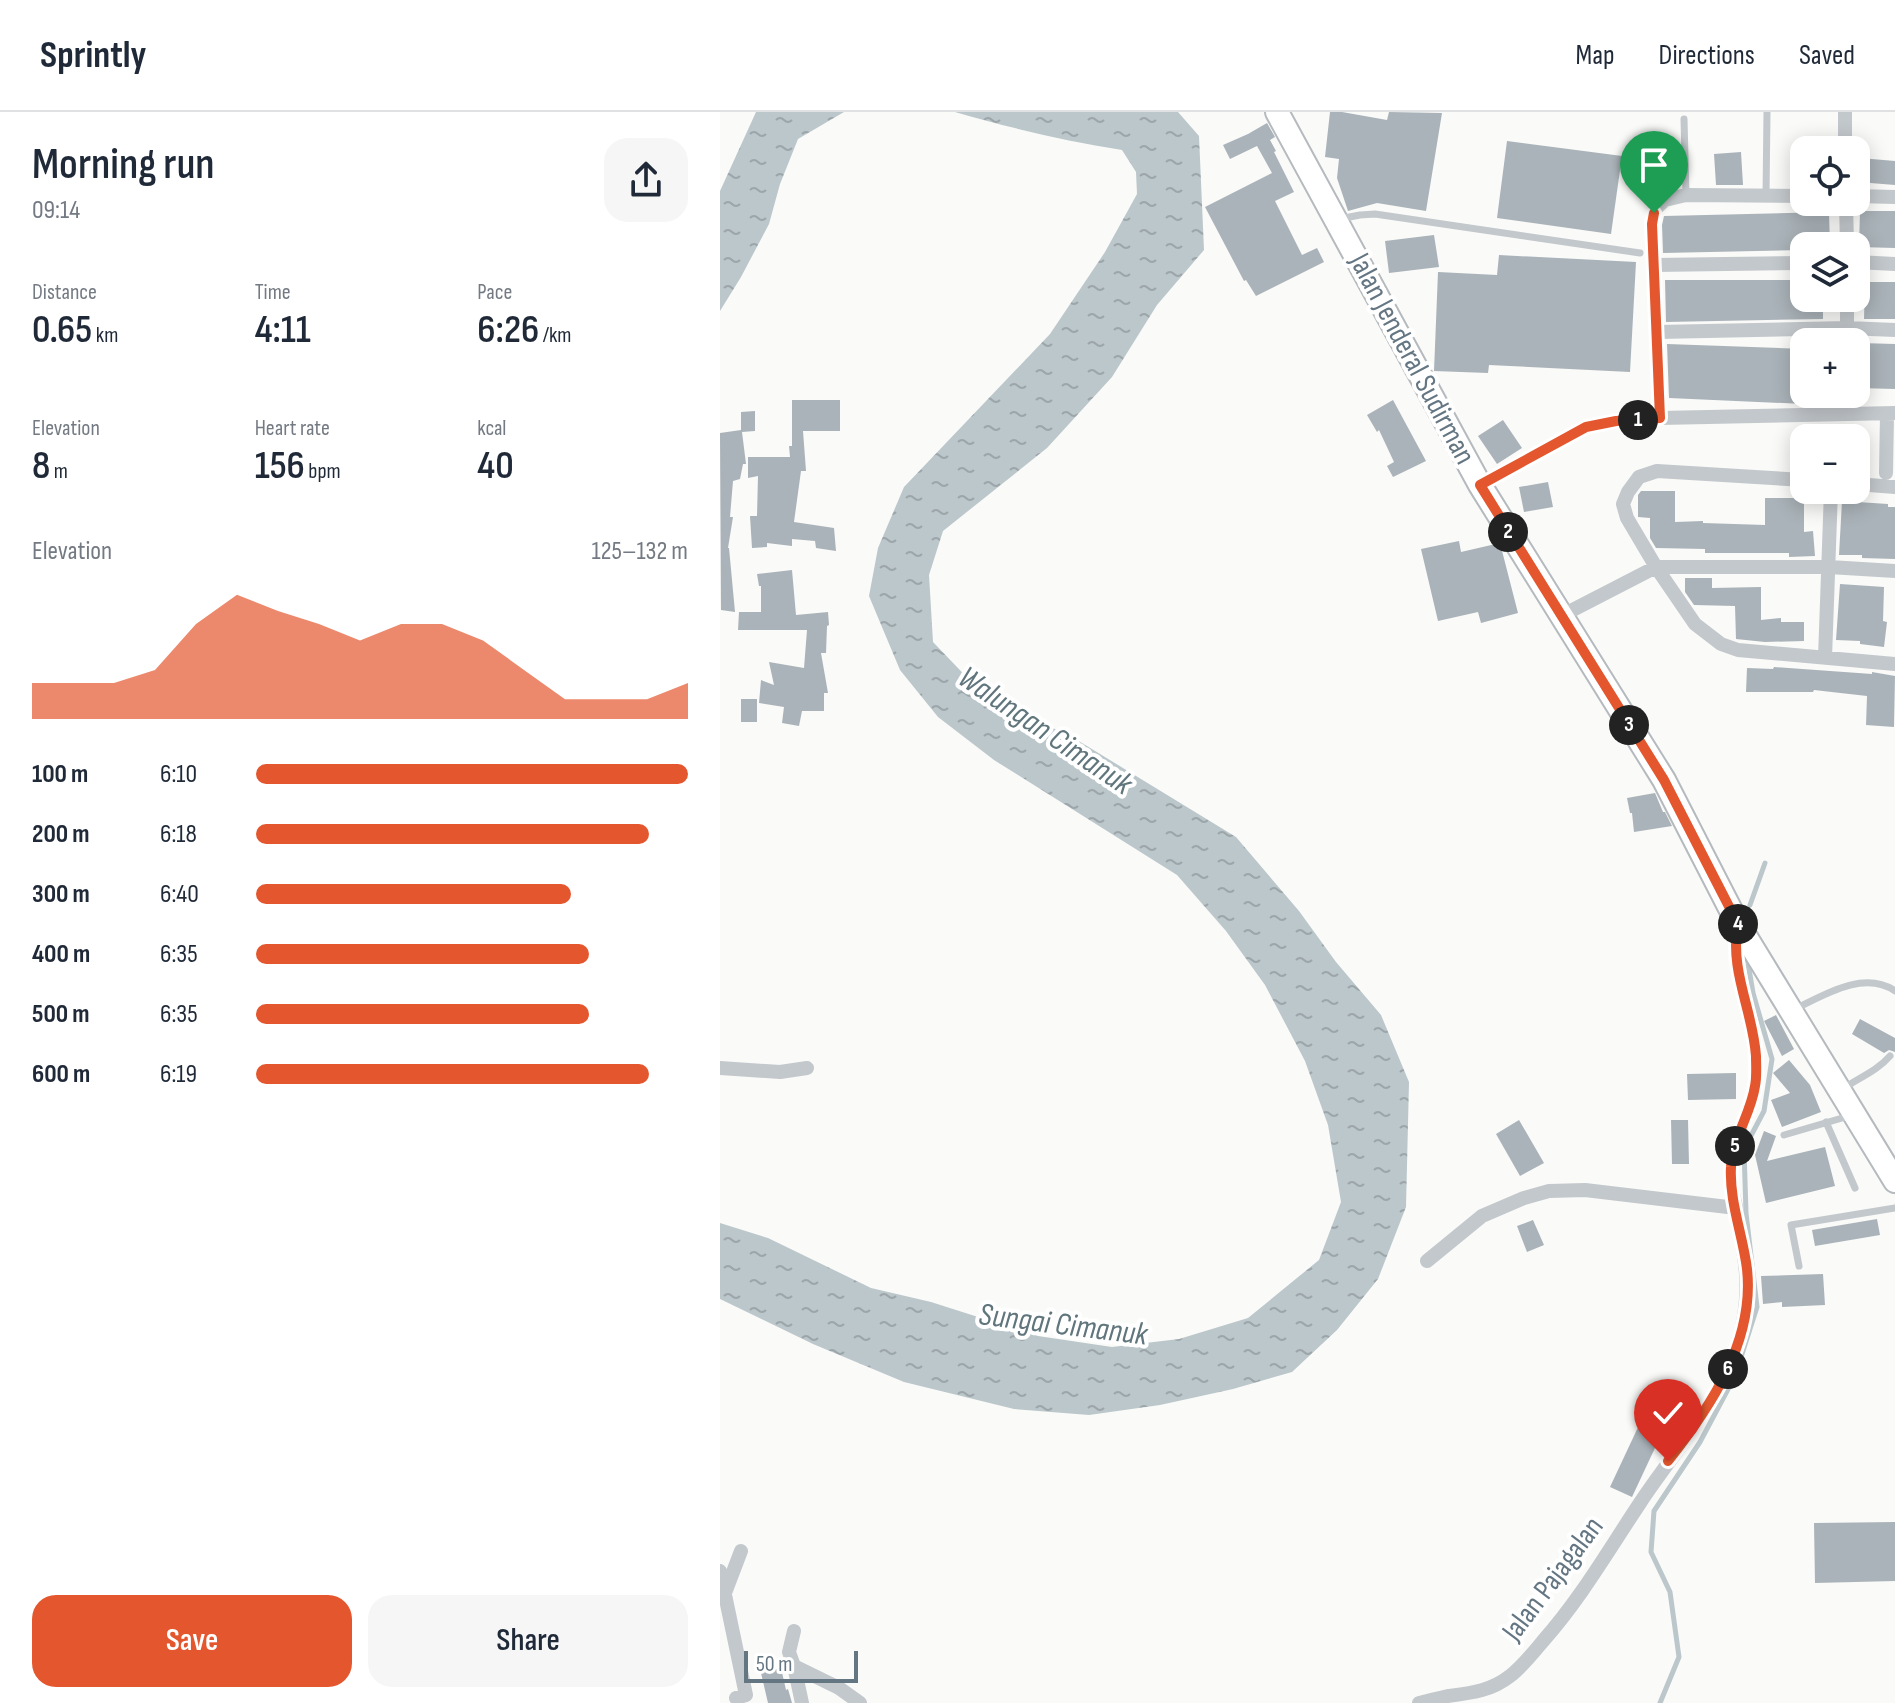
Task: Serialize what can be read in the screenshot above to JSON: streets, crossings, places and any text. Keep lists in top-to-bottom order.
{
  "streets": {
    "main road": ["Jalan Jenderal Sudirman"],
    "street": ["Jalan Pajagalan"]
  },
  "crossings": [
    ["Jalan Jenderal Sudirman", "Jalan Pajagalan"]
  ],
  "water": ["Walungan Cimanuk", "Sungai Cimanuk"],
  "scale_bar": "50 m",
  "page": {
    "header": "Sprintly",
    "nav": ["Map", "Directions", "Saved"],
    "heading": ["Morning run", "09:14"],
    "map_buttons": ["+", "−"],
    "stats": [
      ["Distance", "0.65 km"],
      ["Time", "4:11"],
      ["Pace", "6:26 /km"],
      ["Elevation", "8 m"],
      ["Heart rate", "156 bpm"],
      ["kcal", "40"]
    ],
    "pins": [
      "1",
      "2",
      "3",
      "4",
      "5",
      "6"
    ],
    "chart": ["Elevation", "125–132 m"],
    "list": [
      {
        "name": "100 m",
        "note": "6:10"
      },
      {
        "name": "200 m",
        "note": "6:18"
      },
      {
        "name": "300 m",
        "note": "6:40"
      },
      {
        "name": "400 m",
        "note": "6:35"
      },
      {
        "name": "500 m",
        "note": "6:35"
      },
      {
        "name": "600 m",
        "note": "6:19"
      }
    ],
    "buttons": ["Save", "Share"],
    "scale": "50 m"
  }
}
